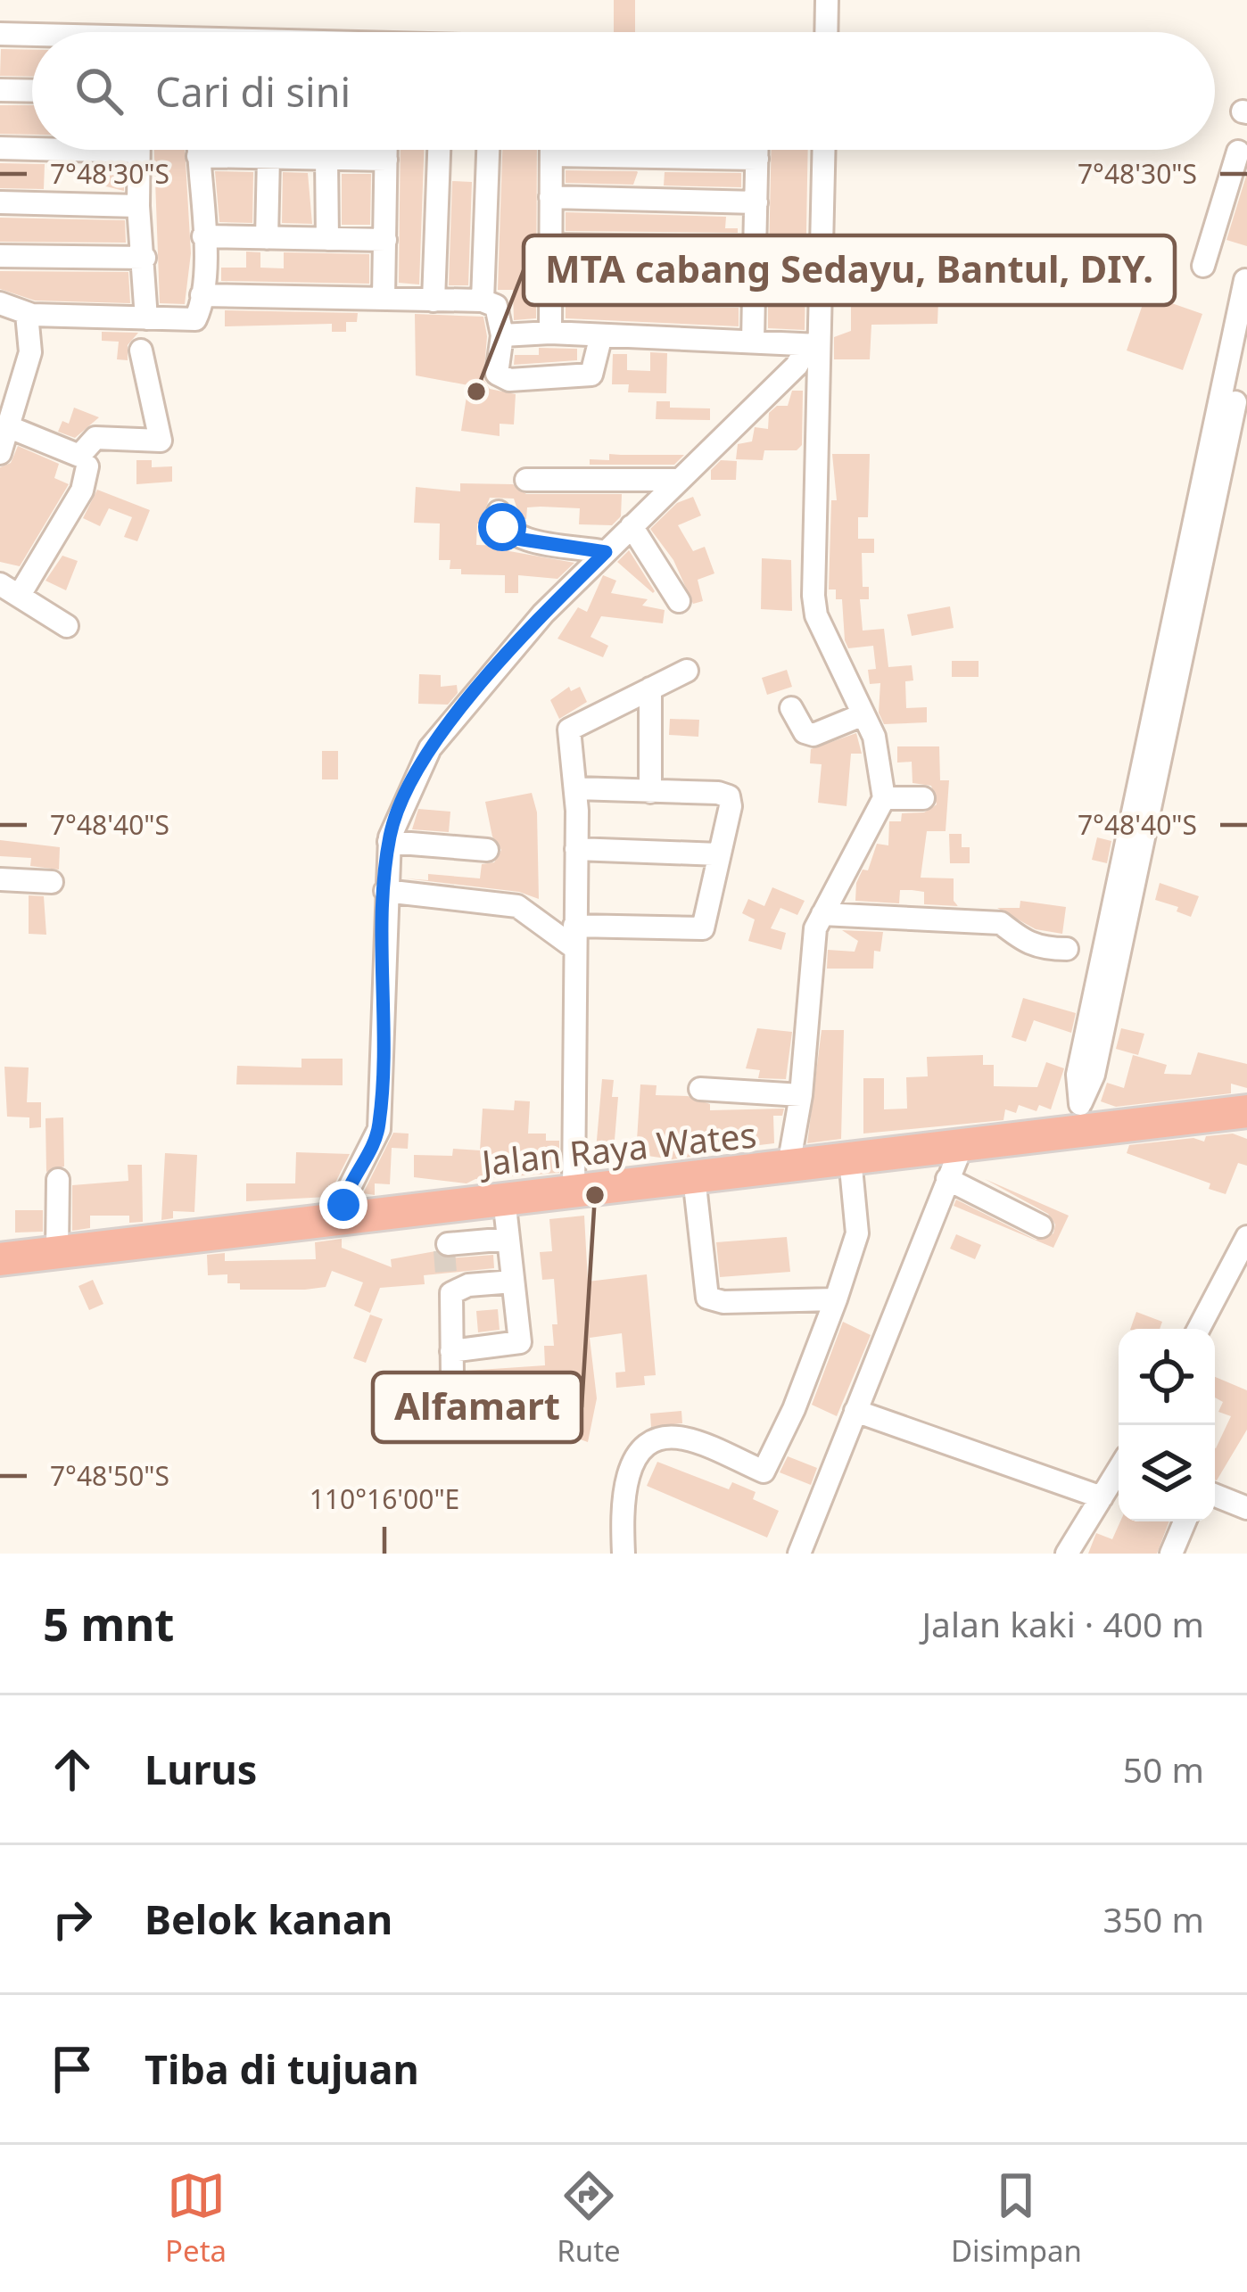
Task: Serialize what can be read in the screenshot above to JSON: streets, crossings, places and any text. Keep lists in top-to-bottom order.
{
  "streets": {
    "highway": ["Jalan Raya Wates"]
  },
  "places": ["MTA cabang Sedayu, Bantul, DIY.", "Alfamart"],
  "page": {
    "search": "Cari di sini",
    "heading": ["5 mnt", "Jalan kaki · 400 m"],
    "list": [
      ["Lurus", "50 m"],
      ["Belok kanan", "350 m"],
      "Tiba di tujuan"
    ],
    "nav": ["Peta", "Rute", "Disimpan"]
  },
  "coordinates": [
    "7°48'30\"S",
    "7°48'40\"S",
    "7°48'50\"S",
    "110°16'00\"E"
  ]
}
